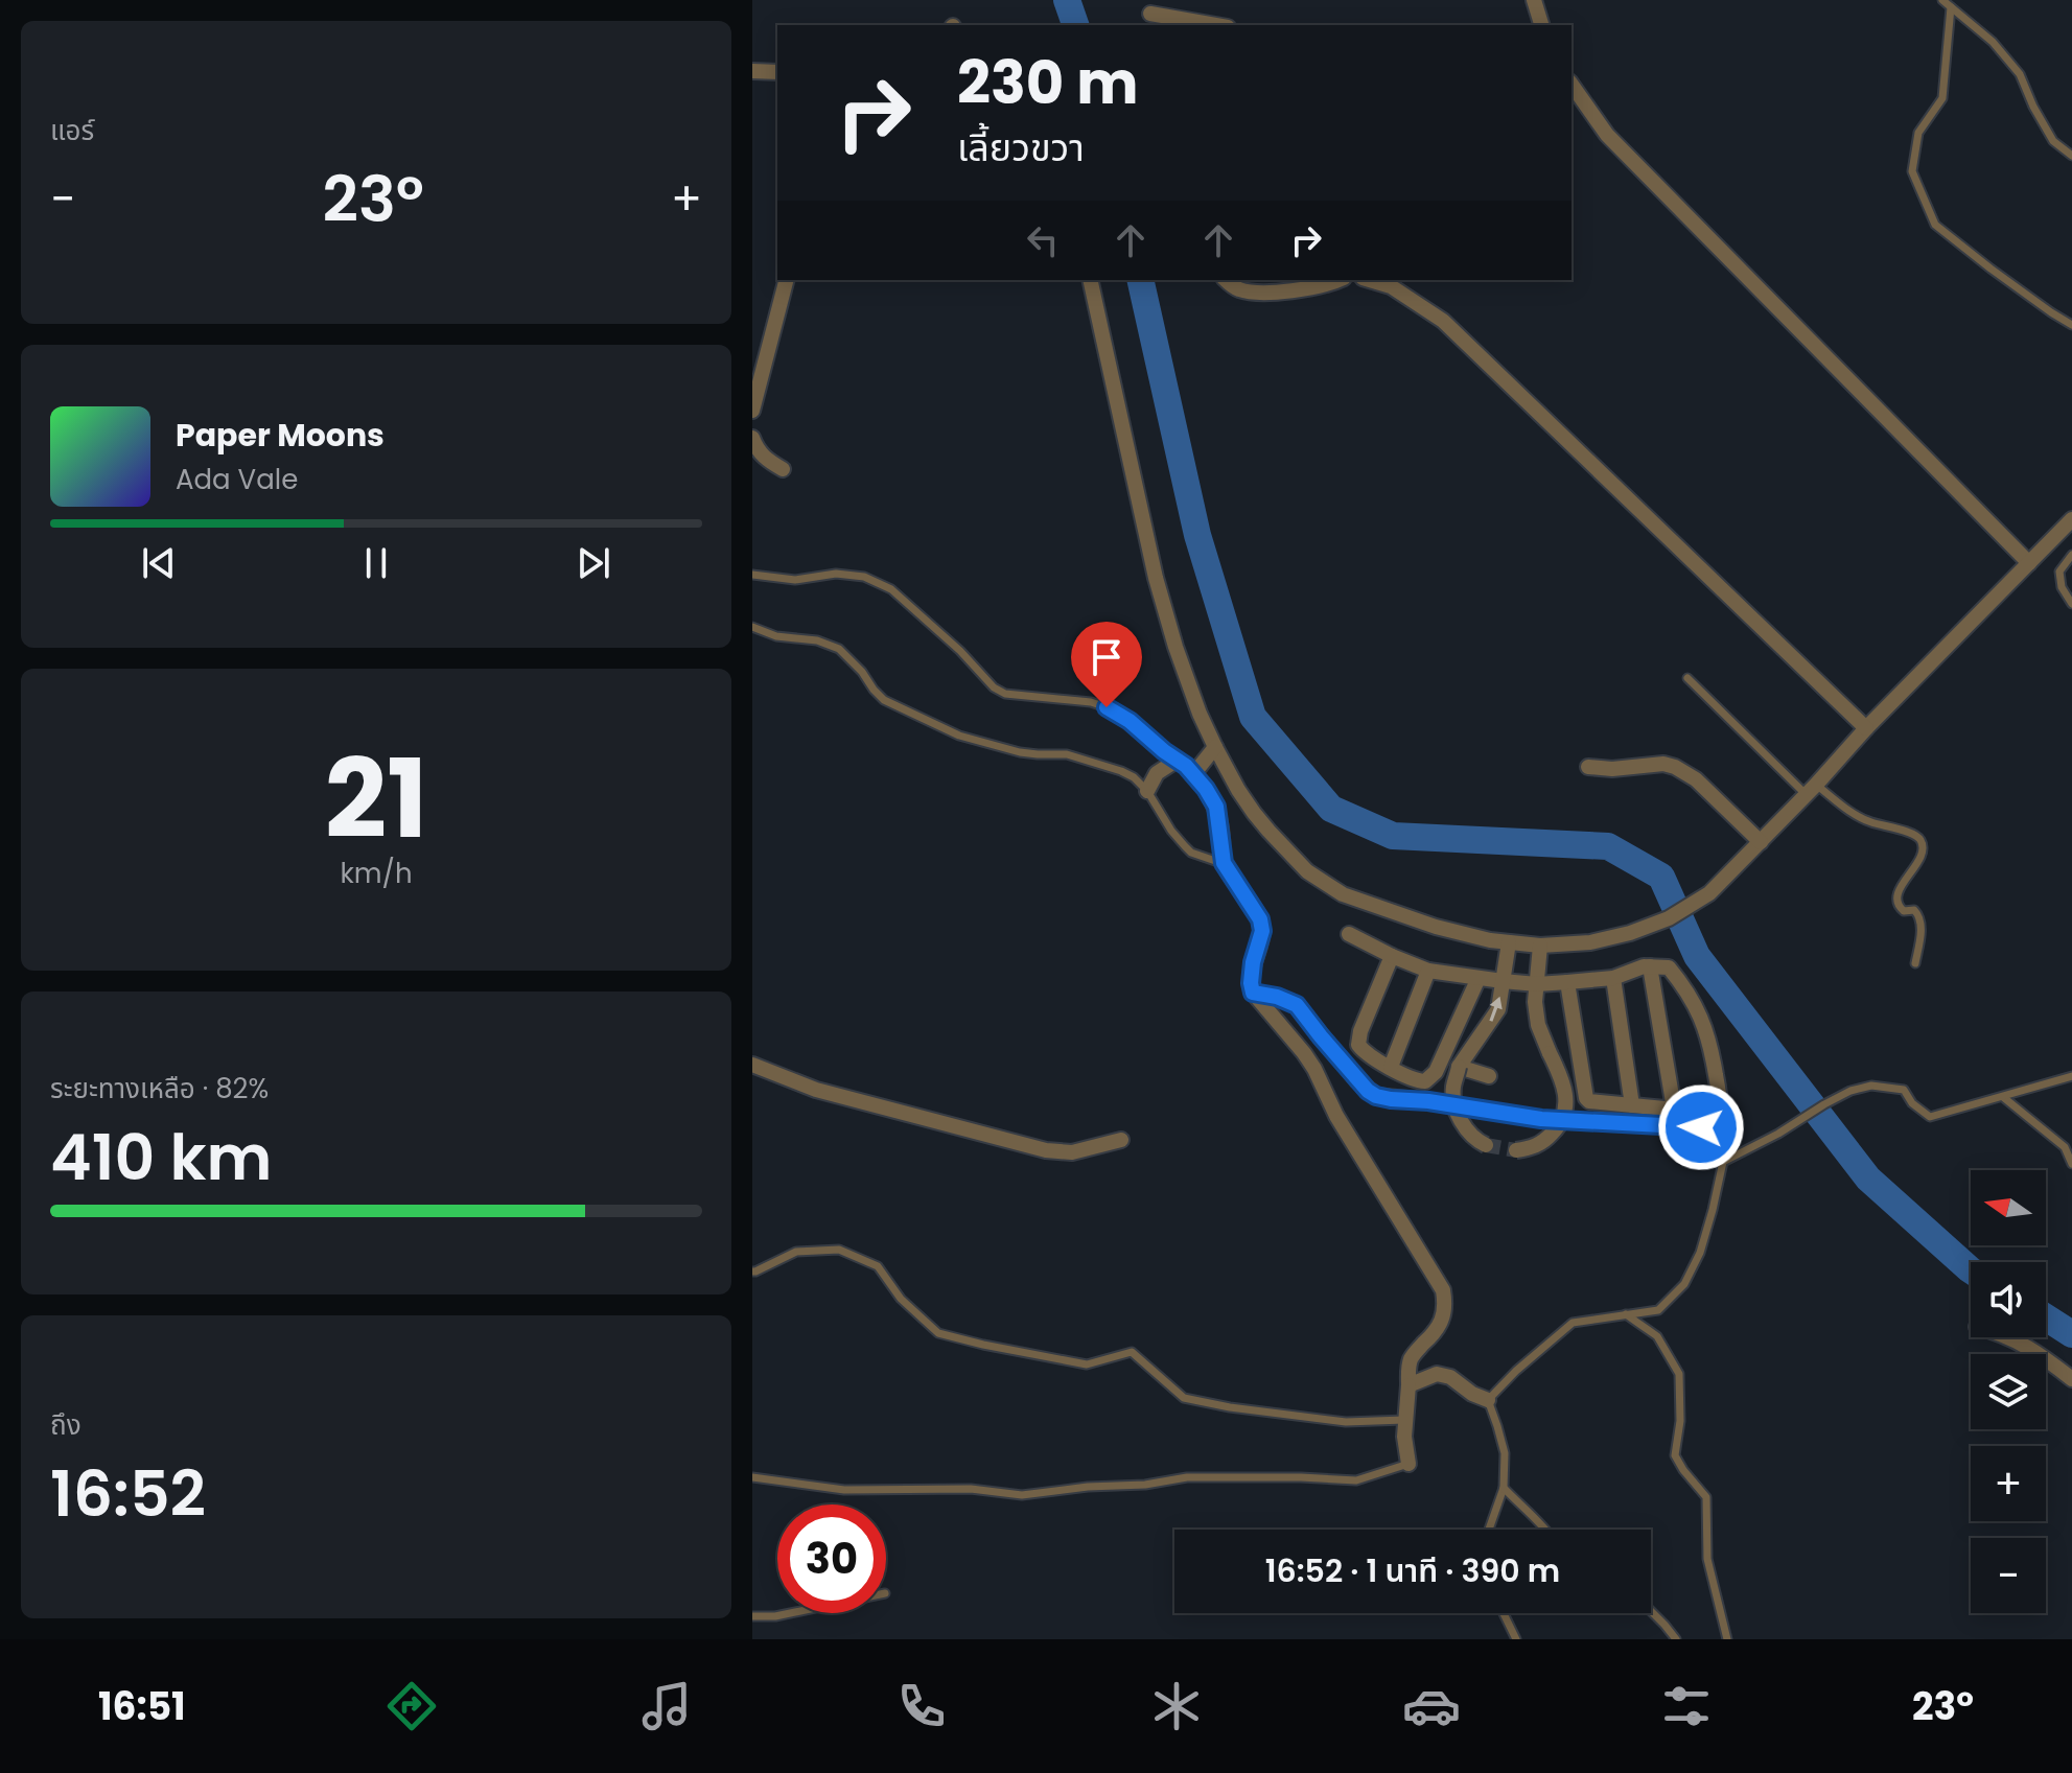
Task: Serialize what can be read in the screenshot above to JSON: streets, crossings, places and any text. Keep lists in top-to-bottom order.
{
  "north": "left",
  "page": {
    "tile": [
      "แอร์",
      ["21", "km/h"],
      ["ระยะทางเหลือ · 82%", "410 km"],
      ["ถึง", "16:52"]
    ],
    "turn": ["230 m", "เลี้ยวขวา"],
    "heat": ["−", "23°", "+"],
    "song": ["Paper Moons", "Ada Vale"],
    "map_buttons": ["+", "−"],
    "limit": "30",
    "trip": "16:52 · 1 นาที · 390 m",
    "tabs": ["16:51", "23°"]
  }
}
